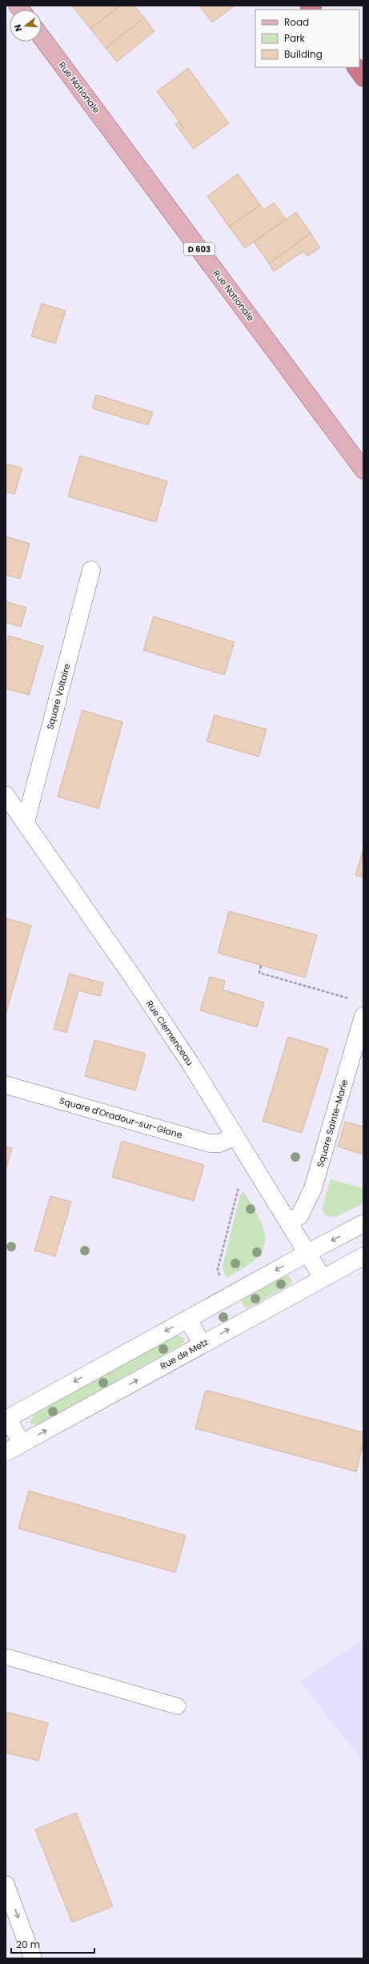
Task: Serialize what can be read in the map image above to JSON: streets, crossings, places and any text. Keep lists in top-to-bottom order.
{
  "streets": {
    "main road": ["Rue Nationale", "D 603"],
    "street": [
      "Square Voltaire",
      "Rue Clemenceau",
      "Square d'Oradour-sur-Glane",
      "Square Sainte-Marie",
      "Rue de Metz"
    ]
  },
  "crossings": [
    ["Square Voltaire", "Rue Clemenceau"],
    ["Rue Clemenceau", "Square d'Oradour-sur-Glane"],
    ["Rue Clemenceau", "Square Sainte-Marie"],
    ["Rue Clemenceau", "Rue de Metz"]
  ],
  "legend": ["Road", "Park", "Building"],
  "scale_bar": "20 m",
  "north": "left"
}
